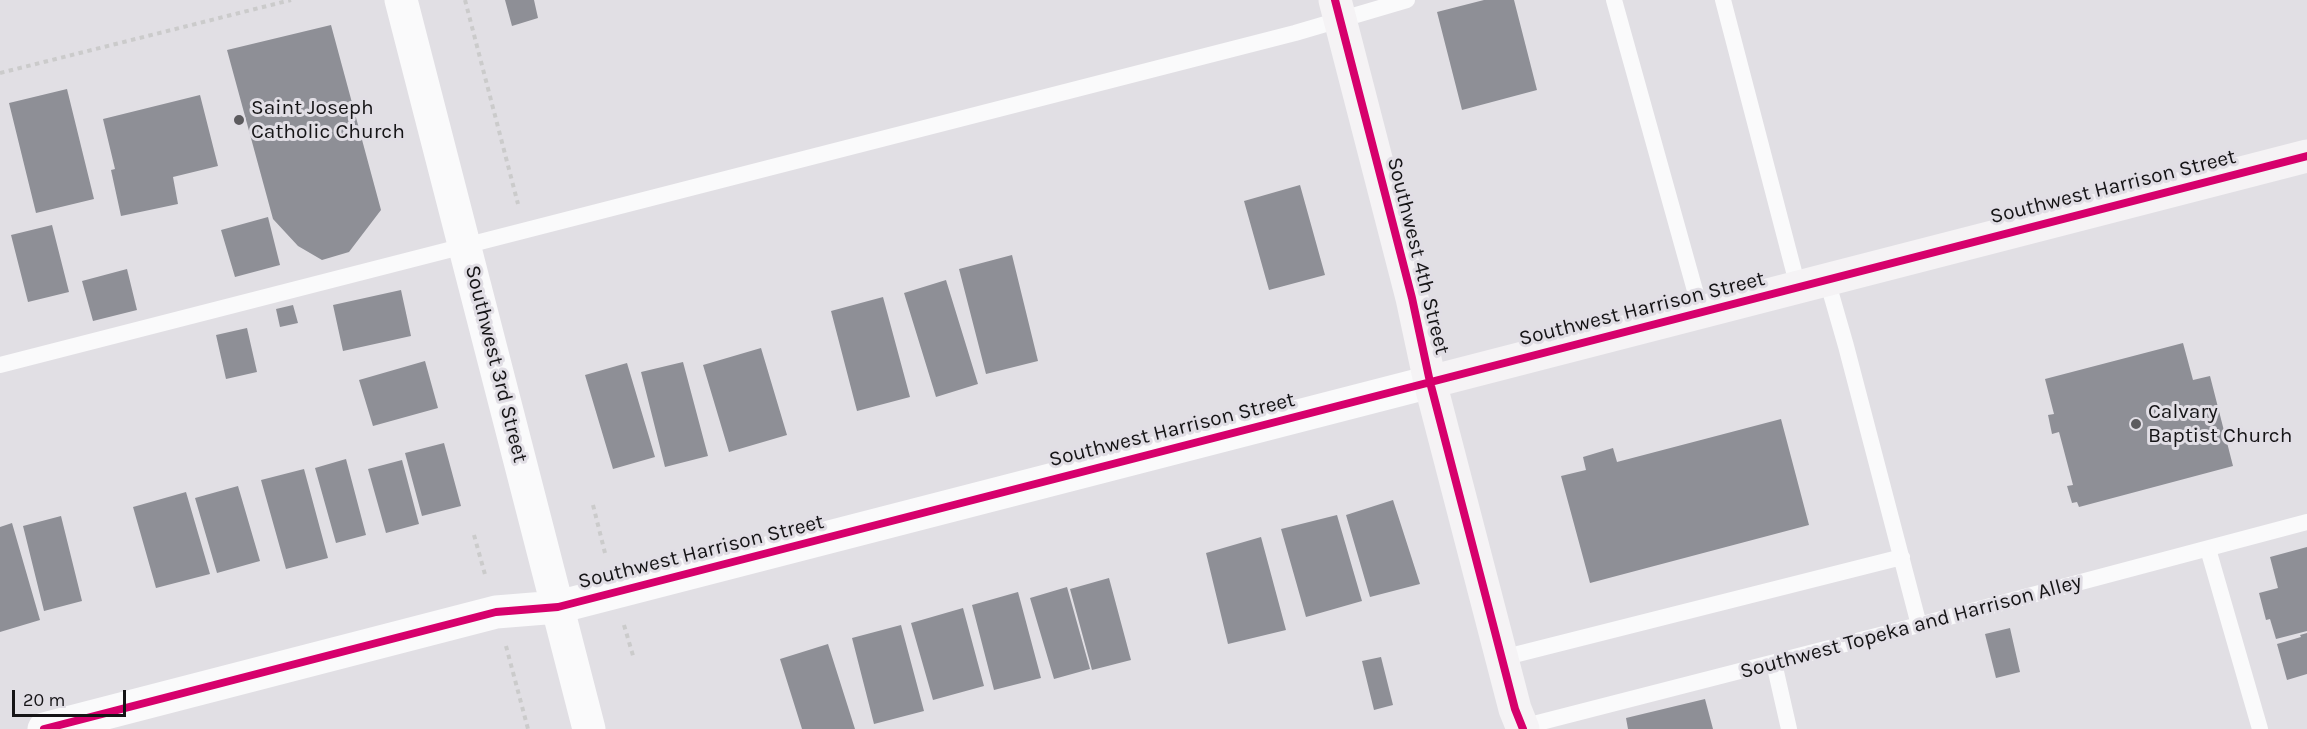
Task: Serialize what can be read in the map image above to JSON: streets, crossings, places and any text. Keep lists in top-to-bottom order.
{
  "streets": {
    "street": ["Southwest Harrison Street", "Southwest 4th Street", "Southwest 3rd Street"],
    "lane": ["Southwest Topeka and Harrison Alley"]
  },
  "crossings": [
    ["Southwest Harrison Street", "Southwest 4th Street"],
    ["Southwest Harrison Street", "Southwest 3rd Street"],
    ["Southwest 4th Street", "Southwest Topeka and Harrison Alley"]
  ],
  "places": ["Saint Joseph Catholic Church", "Calvary Baptist Church"],
  "scale_bar": "20 m"
}
